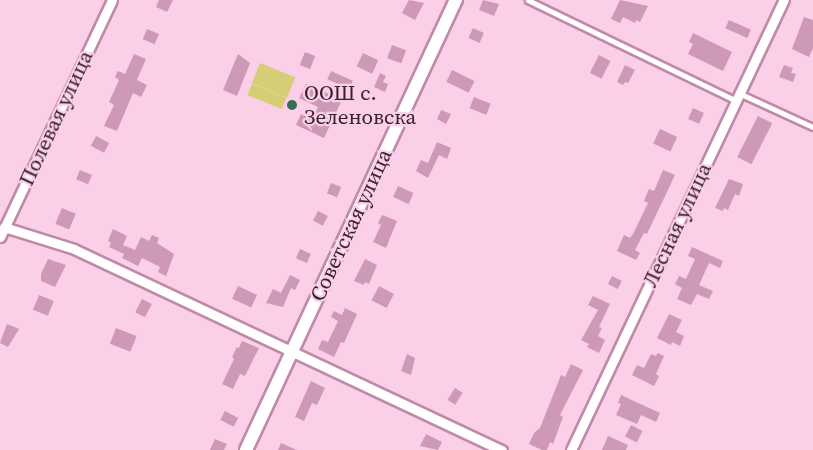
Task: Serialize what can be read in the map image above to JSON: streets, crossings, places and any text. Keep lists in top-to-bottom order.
{
  "streets": {
    "street": ["Полевая улица", "Советская улица", "Лесная улица"]
  },
  "places": ["ООШ с. Зеленовска"]
}
